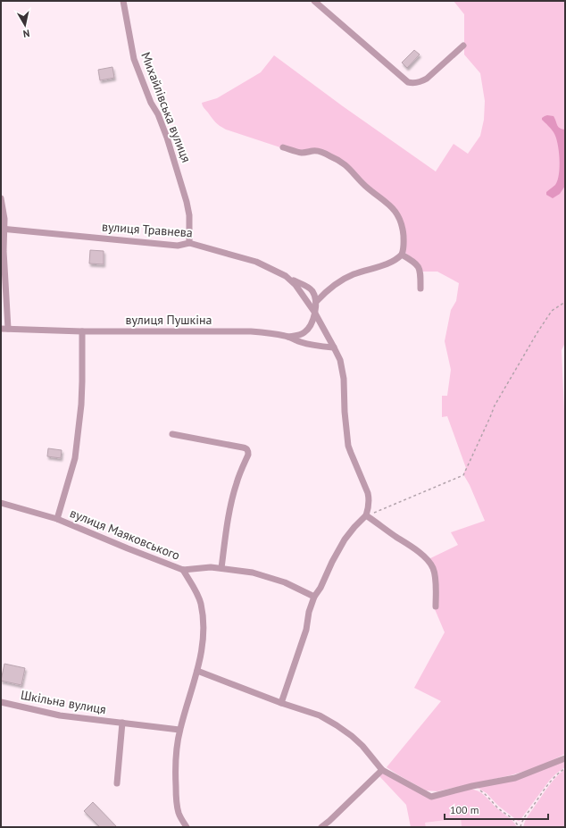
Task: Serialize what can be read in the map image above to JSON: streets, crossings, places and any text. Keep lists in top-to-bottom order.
{
  "streets": {
    "street": [
      "Михайлівська вулиця",
      "вулиця Травнева",
      "вулиця Пушкіна",
      "вулиця Маяковського",
      "Шкільна вулиця"
    ]
  },
  "crossings": [
    ["Михайлівська вулиця", "вулиця Травнева"],
    ["вулиця Травнева", "вулиця Пушкіна"],
    ["вулиця Пушкіна", "вулиця Маяковського"],
    ["вулиця Маяковського", "Шкільна вулиця"]
  ],
  "scale_bar": "100 m",
  "north": "bottom"
}
